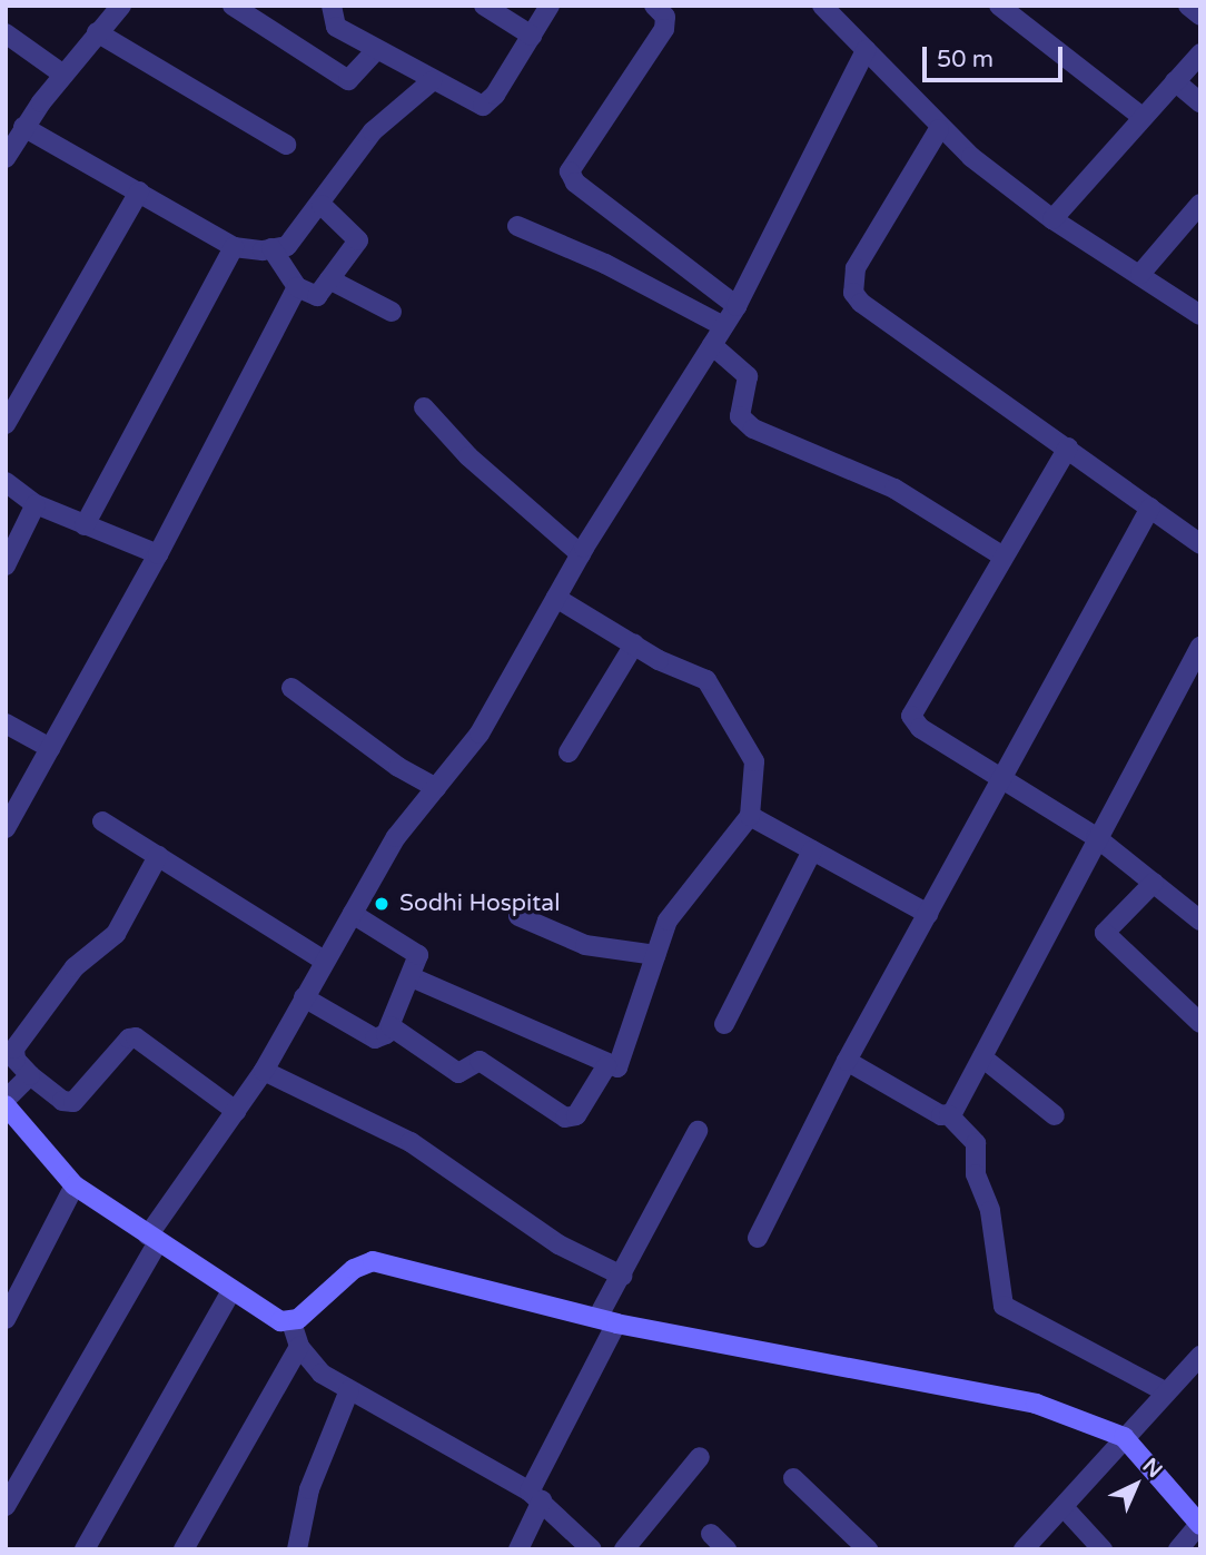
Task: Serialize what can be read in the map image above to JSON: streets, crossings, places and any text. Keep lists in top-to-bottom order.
{
  "places": ["Sodhi Hospital"],
  "scale_bar": "50 m",
  "north": "top right"
}
